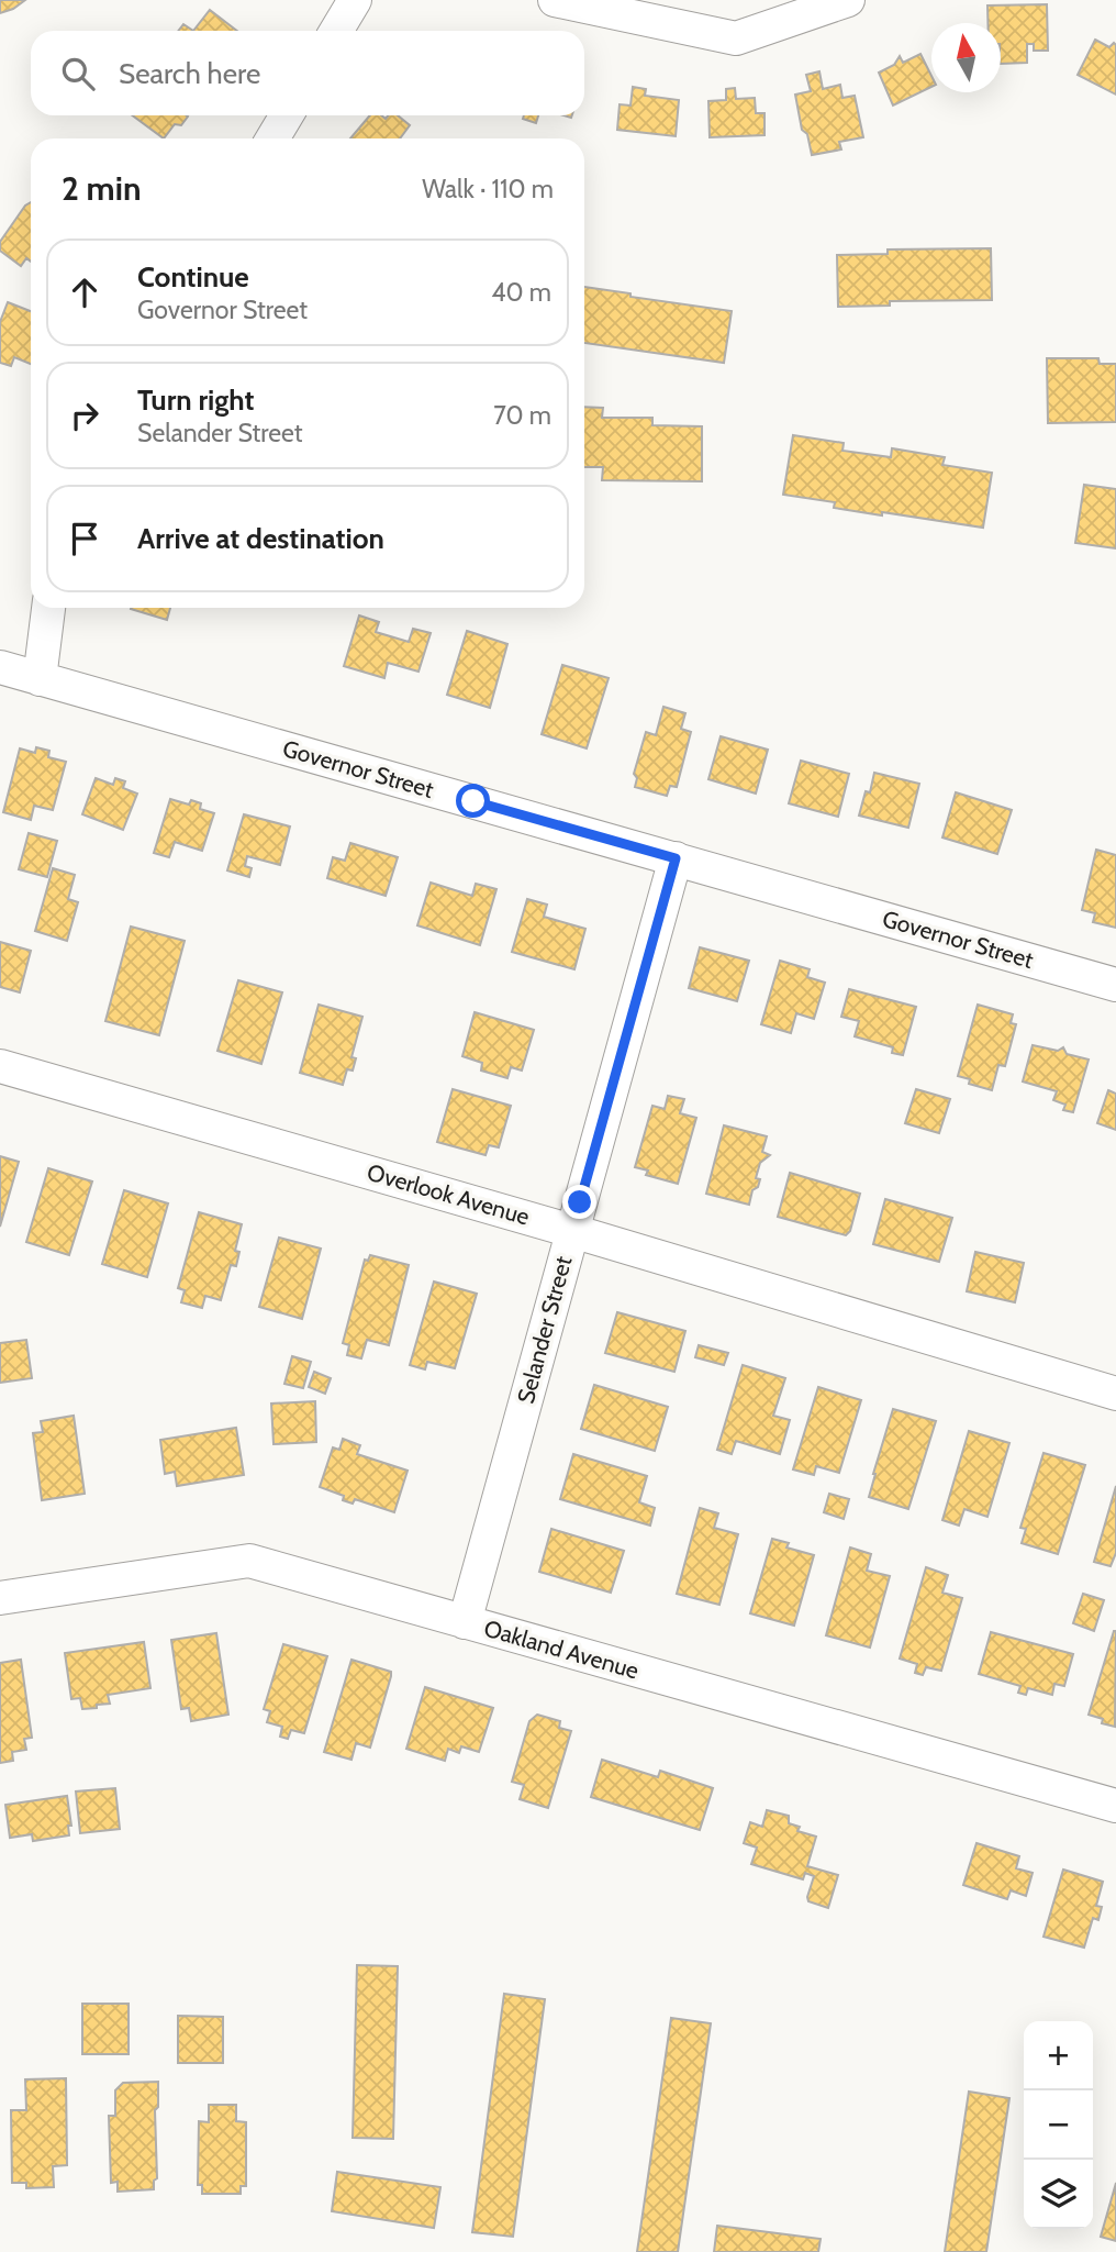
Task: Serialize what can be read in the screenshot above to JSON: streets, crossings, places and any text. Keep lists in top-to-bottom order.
{
  "streets": {
    "street": [
      "Governor Street",
      "Overlook Avenue",
      "Selander Street",
      "Oakland Avenue"
    ]
  },
  "crossings": [
    ["Governor Street", "Selander Street"],
    ["Overlook Avenue", "Selander Street"],
    ["Selander Street", "Oakland Avenue"]
  ],
  "north": "top",
  "page": {
    "search": "Search here",
    "heading": ["2 min", "Walk · 110 m"],
    "list": [
      ["Continue", "Governor Street", "40 m"],
      ["Turn right", "Selander Street", "70 m"],
      "Arrive at destination"
    ],
    "map_buttons": ["+", "−"]
  }
}
